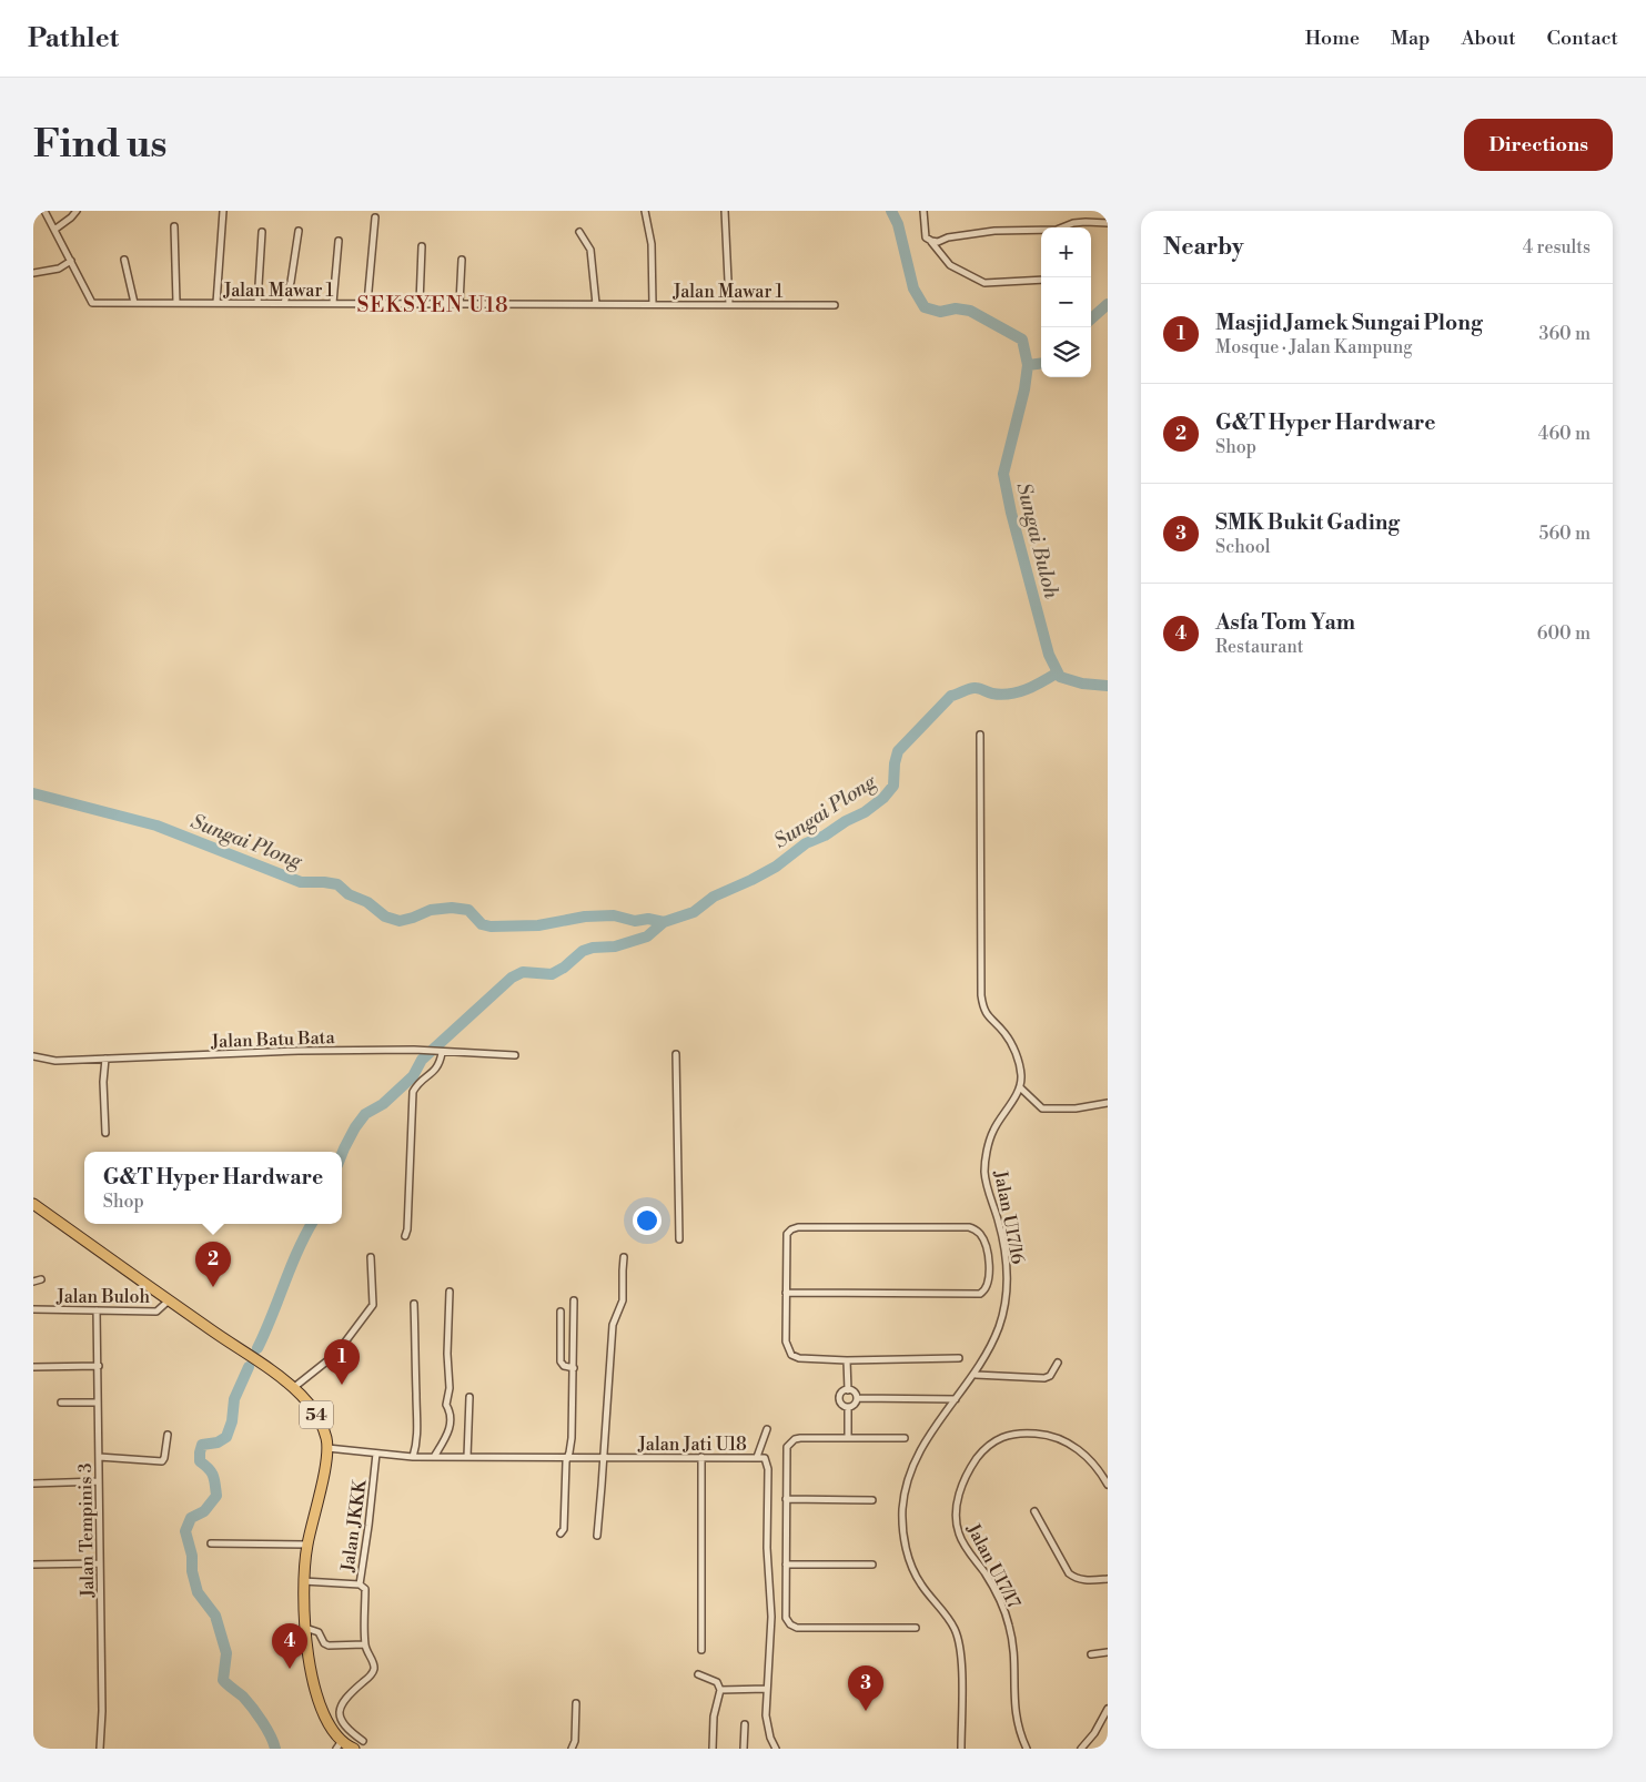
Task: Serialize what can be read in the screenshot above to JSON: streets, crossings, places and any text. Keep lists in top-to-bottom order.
{
  "streets": {
    "highway": ["54"],
    "street": [
      "Jalan Mawar 1",
      "Jalan Batu Bata",
      "Jalan U17/16",
      "Jalan Buloh",
      "Jalan Jati U18",
      "Jalan JKKK",
      "Jalan Tempinis 3",
      "Jalan U17/17"
    ]
  },
  "crossings": [
    ["Jalan Buloh", "54"],
    ["Jalan Buloh", "Jalan Tempinis 3"],
    ["54", "Jalan Jati U18"],
    ["Jalan Jati U18", "Jalan JKKK"]
  ],
  "districts": ["SEKSYEN U18"],
  "water": ["Sungai Buloh", "Sungai Plong"],
  "page": {
    "header": "Pathlet",
    "nav": [
      "Home",
      "Map",
      "About",
      "Contact"
    ],
    "buttons": "Directions",
    "title": "Find us",
    "heading": ["Nearby", "4 results"],
    "map_buttons": ["+", "−"],
    "list": [
      {
        "mark": "1",
        "name": "Masjid Jamek Sungai Plong",
        "note": "Mosque · Jalan Kampung",
        "value": "360 m"
      },
      {
        "mark": "2",
        "name": "G&T Hyper Hardware",
        "note": "Shop",
        "value": "460 m"
      },
      {
        "mark": "3",
        "name": "SMK Bukit Gading",
        "note": "School",
        "value": "560 m"
      },
      {
        "mark": "4",
        "name": "Asfa Tom Yam",
        "note": "Restaurant",
        "value": "600 m"
      }
    ],
    "popup": ["G&T Hyper Hardware", "Shop"],
    "pins": [
      "2",
      "1",
      "4",
      "3"
    ]
  }
}
